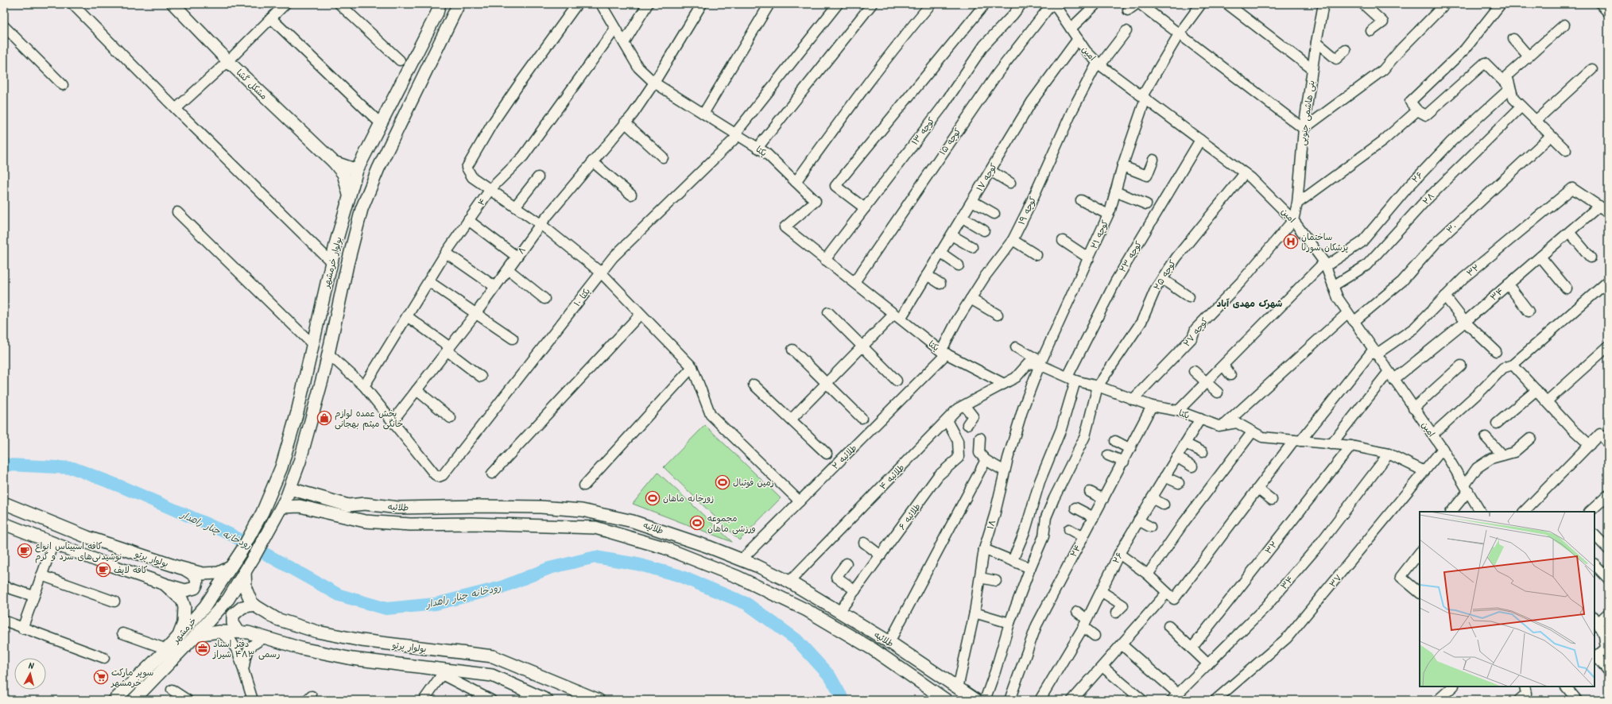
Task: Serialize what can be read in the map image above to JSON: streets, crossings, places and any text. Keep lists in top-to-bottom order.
{
  "streets": {
    "main road": [
      "مشکل گشا",
      "بولوار خرمشهر",
      "طلائیه",
      "بولوار پرتو",
      "خرمشهر"
    ],
    "street": [
      "امین",
      "بنی هاشمی جنوبی",
      "کوچه ۱۳",
      "کوچه ۱۵",
      "یکتا",
      "کوچه ۱۷",
      "۲۶",
      "۲۸",
      "۴",
      "کوچه ۱۹",
      "۳۰",
      "کوچه ۲۱",
      "۸",
      "کوچه ۲۳",
      "۳۲",
      "کوچه ۲۵",
      "۳۴",
      "۱۰ یکتا",
      "کوچه ۲۷",
      "طلائیه ۲",
      "طلائیه ۴",
      "طلائیه ۶",
      "۱۸",
      "۲۴",
      "۳۷"
    ]
  },
  "crossings": [
    ["امین", "بنی هاشمی جنوبی"],
    ["امین", "کوچه ۱۷"],
    ["امین", "۲۶"],
    ["امین", "۲۸"],
    ["امین", "کوچه ۱۹"],
    ["امین", "۳۰"],
    ["امین", "کوچه ۲۱"],
    ["امین", "کوچه ۲۳"],
    ["امین", "۳۲"],
    ["امین", "کوچه ۲۵"],
    ["امین", "۳۴"],
    ["امین", "کوچه ۲۷"],
    ["امین", "۳۷"],
    ["مشکل گشا", "بولوار خرمشهر"],
    ["بنی هاشمی جنوبی", "کوچه ۲۷"],
    ["کوچه ۱۳", "یکتا"],
    ["کوچه ۱۵", "یکتا"],
    ["یکتا", "کوچه ۱۷"],
    ["یکتا", "۲۶"],
    ["یکتا", "۴"],
    ["یکتا", "کوچه ۱۹"],
    ["یکتا", "کوچه ۲۱"],
    ["یکتا", "۸"],
    ["یکتا", "کوچه ۲۳"],
    ["یکتا", "۳۲"],
    ["یکتا", "کوچه ۲۵"],
    ["یکتا", "۳۴"],
    ["یکتا", "۱۰ یکتا"],
    ["یکتا", "کوچه ۲۷"],
    ["یکتا", "طلائیه ۲"],
    ["یکتا", "طلائیه ۴"],
    ["یکتا", "۱۸"],
    ["یکتا", "۲۴"],
    ["یکتا", "۳۷"],
    ["کوچه ۱۹", "طلائیه ۲"],
    ["کوچه ۲۱", "۱۸"],
    ["۸", "۱۰ یکتا"],
    ["بولوار خرمشهر", "خرمشهر"],
    ["۳۲", "۳۴"],
    ["طلائیه ۲", "طلائیه"],
    ["طلائیه ۴", "طلائیه"],
    ["طلائیه ۴", "طلائیه ۶"],
    ["طلائیه", "طلائیه ۶"],
    ["طلائیه", "۱۸"],
    ["طلائیه", "خرمشهر"],
    ["بولوار پرتو", "خرمشهر"]
  ],
  "districts": ["شهرک مهدی آباد"],
  "water": ["رودخانه چنار راهدار"],
  "places": {
    "hospital": ["ساختمان پزشکان سورنا"],
    "shop": ["پخش عمده لوازم خانگی میثم بهجانی"],
    "sports": ["زمین فوتبال", "زورخانه ماهان", "مجموعه ورزشی ماهان"],
    "cafe": ["كافه اسپیناس انواع نوشیدنی‌های سرد و گرم", "کافه لایف"],
    "office": ["دفتر اسناد رسمی ۴۸۳ شیراز"],
    "supermarket": ["سوپر مارکت خرمشهر"]
  },
  "north": "top"
}
